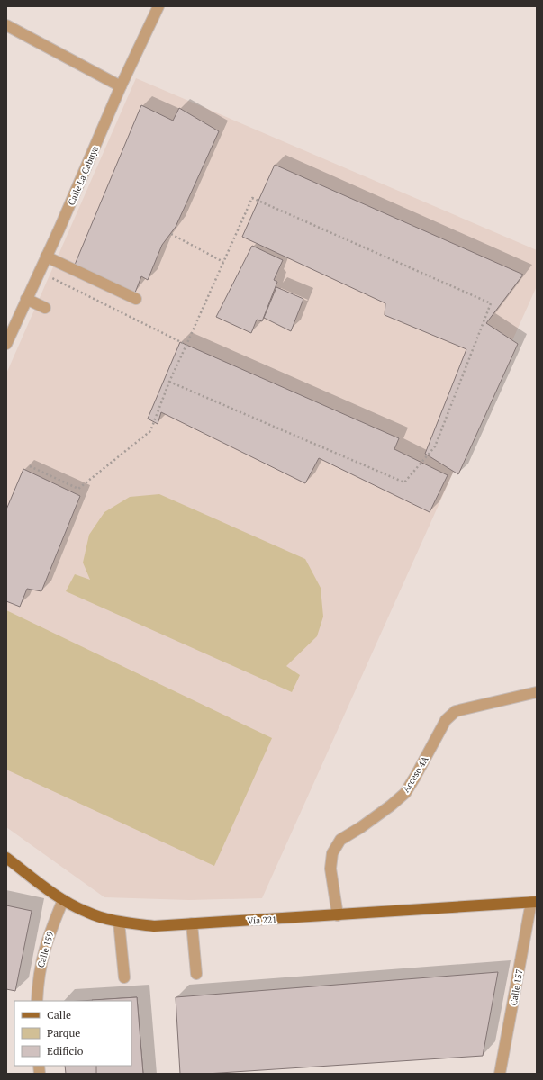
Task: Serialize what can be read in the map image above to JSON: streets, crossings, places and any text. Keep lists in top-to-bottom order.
{
  "streets": {
    "main road": ["Vía 221"],
    "street": [
      "Calle La Cabuya",
      "Acceso 4A",
      "Calle 159",
      "Calle 157"
    ]
  },
  "crossings": [
    ["Acceso 4A", "Vía 221"],
    ["Vía 221", "Calle 159"],
    ["Vía 221", "Calle 157"]
  ],
  "legend": ["Calle", "Parque", "Edificio"]
}
